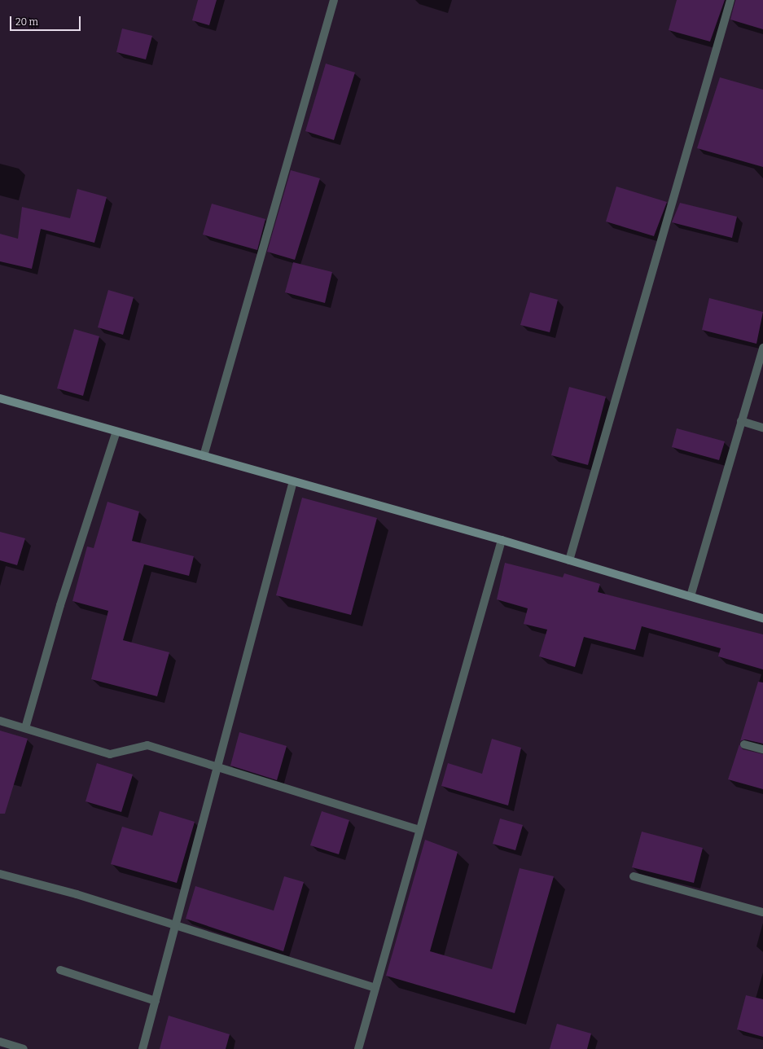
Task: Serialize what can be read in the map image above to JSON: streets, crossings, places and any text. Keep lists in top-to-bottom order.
{
  "scale_bar": "20 m"
}
